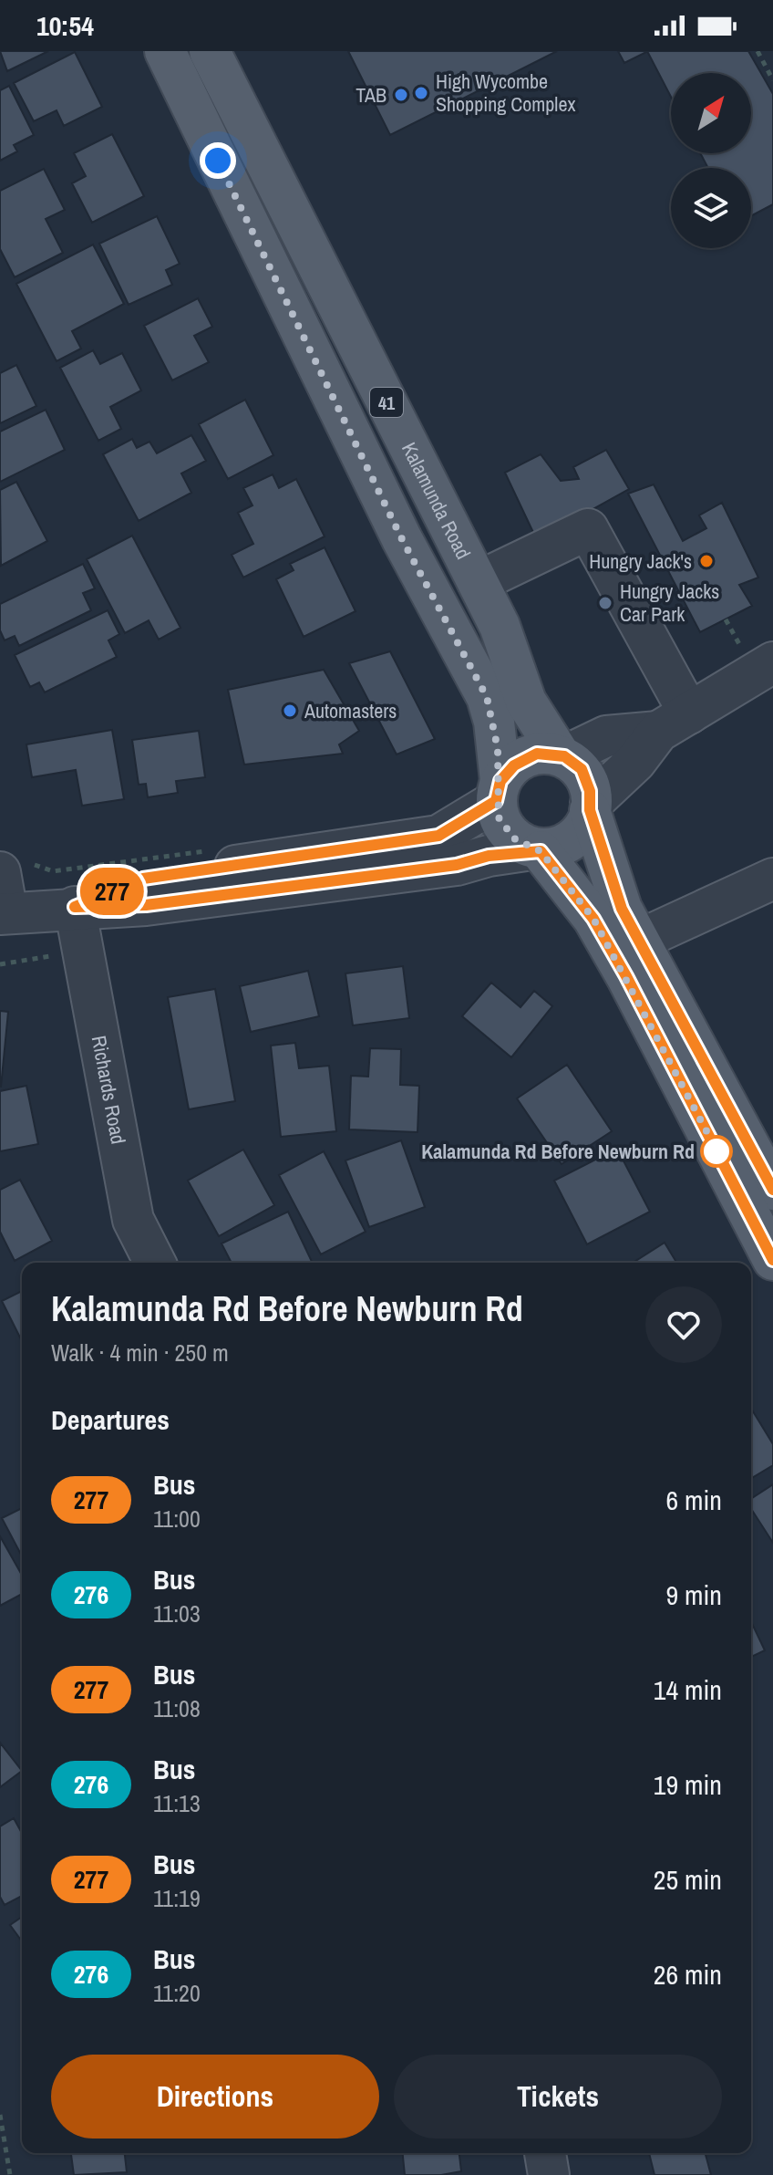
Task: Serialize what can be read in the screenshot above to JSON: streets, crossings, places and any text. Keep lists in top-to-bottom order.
{
  "streets": {
    "main road": ["41", "Kalamunda Road"],
    "street": ["Richards Road"]
  },
  "crossings": [
    ["41", "Kalamunda Road"]
  ],
  "places": [
    "High Wycombe Shopping Complex",
    "TAB",
    "Hungry Jack's",
    "Hungry Jacks Car Park",
    "Automasters",
    "Kalamunda Rd Before Newburn Rd"
  ],
  "lines": ["bus line 277"],
  "north": "top right",
  "page": {
    "status": "10:54",
    "on_map": "277",
    "heading": [
      ["Kalamunda Rd Before Newburn Rd", "Walk · 4 min · 250 m"],
      "Departures"
    ],
    "list": [
      {
        "mark": "277",
        "name": "Bus",
        "note": "11:00",
        "value": "6 min"
      },
      {
        "mark": "276",
        "name": "Bus",
        "note": "11:03",
        "value": "9 min"
      },
      {
        "mark": "277",
        "name": "Bus",
        "note": "11:08",
        "value": "14 min"
      },
      {
        "mark": "276",
        "name": "Bus",
        "note": "11:13",
        "value": "19 min"
      },
      {
        "mark": "277",
        "name": "Bus",
        "note": "11:19",
        "value": "25 min"
      },
      {
        "mark": "276",
        "name": "Bus",
        "note": "11:20",
        "value": "26 min"
      }
    ],
    "buttons": ["Directions", "Tickets"]
  }
}
